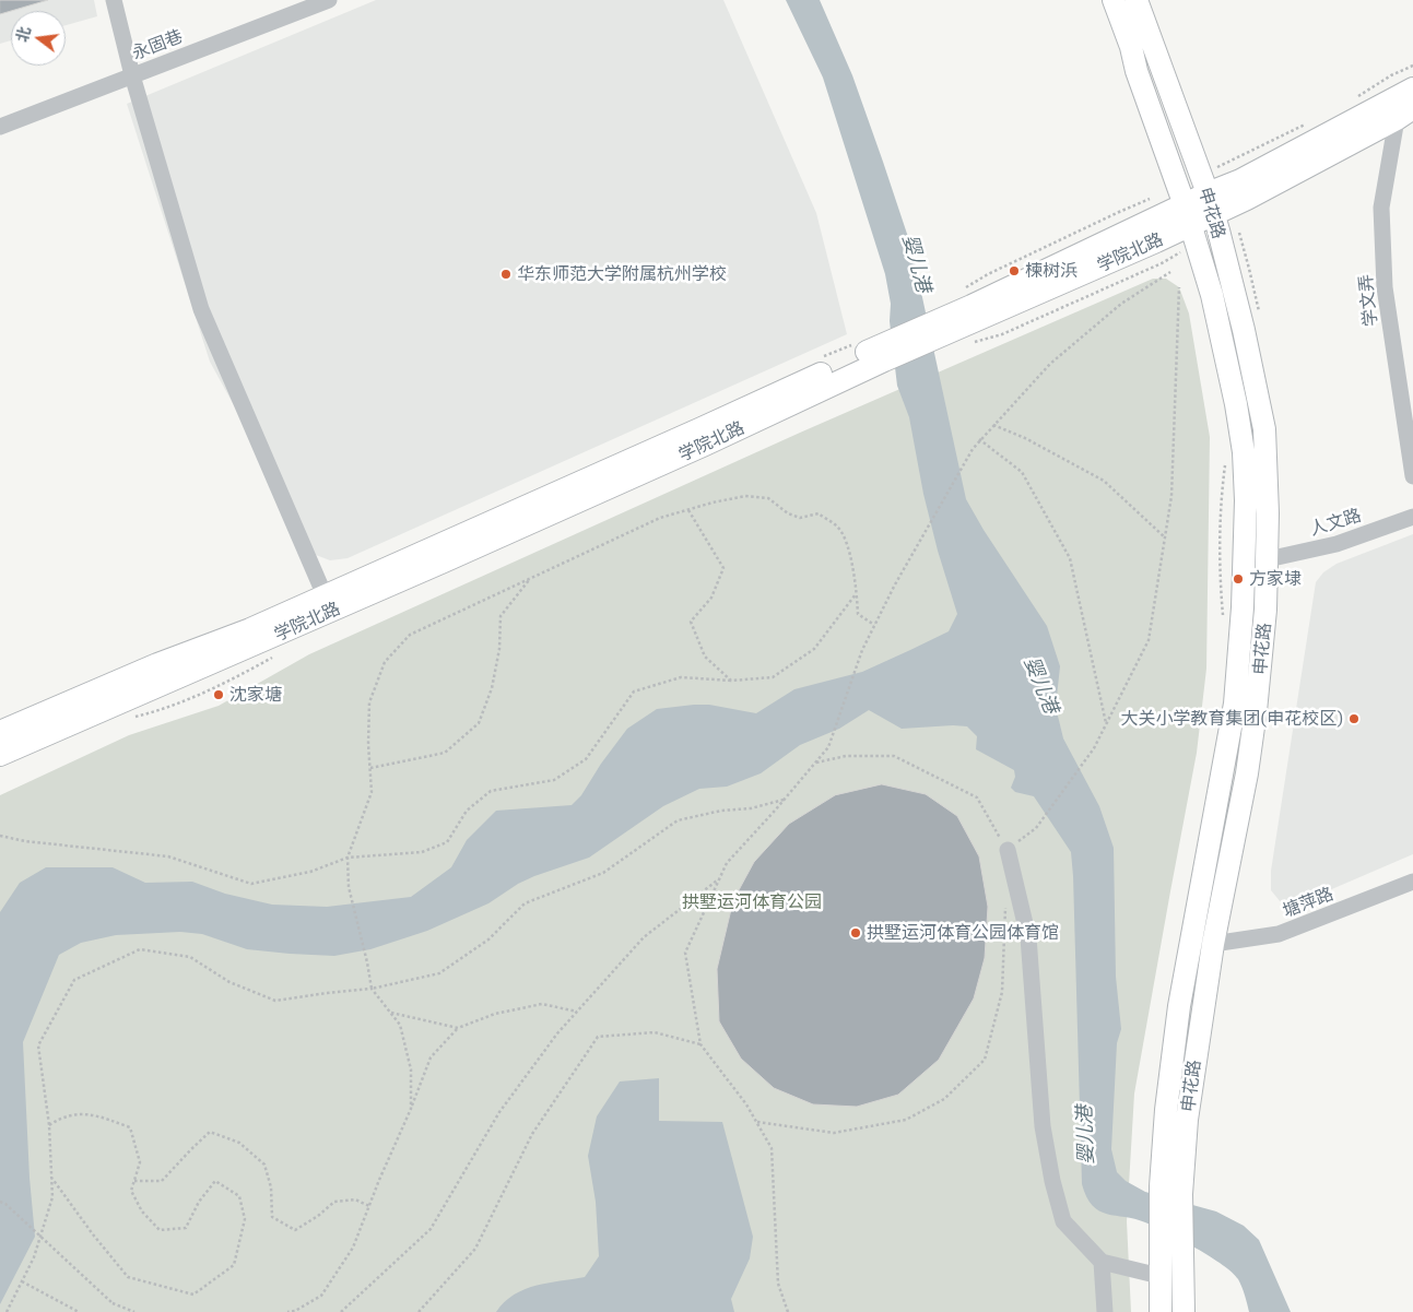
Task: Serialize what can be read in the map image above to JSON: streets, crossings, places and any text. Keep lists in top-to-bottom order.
{
  "streets": {
    "main road": ["申花路", "学院北路"],
    "street": [
      "永固巷",
      "学文弄",
      "人文路",
      "塘萍路"
    ]
  },
  "crossings": [
    ["申花路", "学院北路"],
    ["申花路", "人文路"],
    ["申花路", "塘萍路"],
    ["学院北路", "学文弄"]
  ],
  "water": ["婴儿港"],
  "parks": ["拱墅运河体育公园"],
  "places": [
    "楝树浜",
    "华东师范大学附属杭州学校",
    "方家埭",
    "沈家塘",
    "大关小学教育集团(申花校区)",
    "拱墅运河体育公园体育馆"
  ],
  "north": "left"
}
